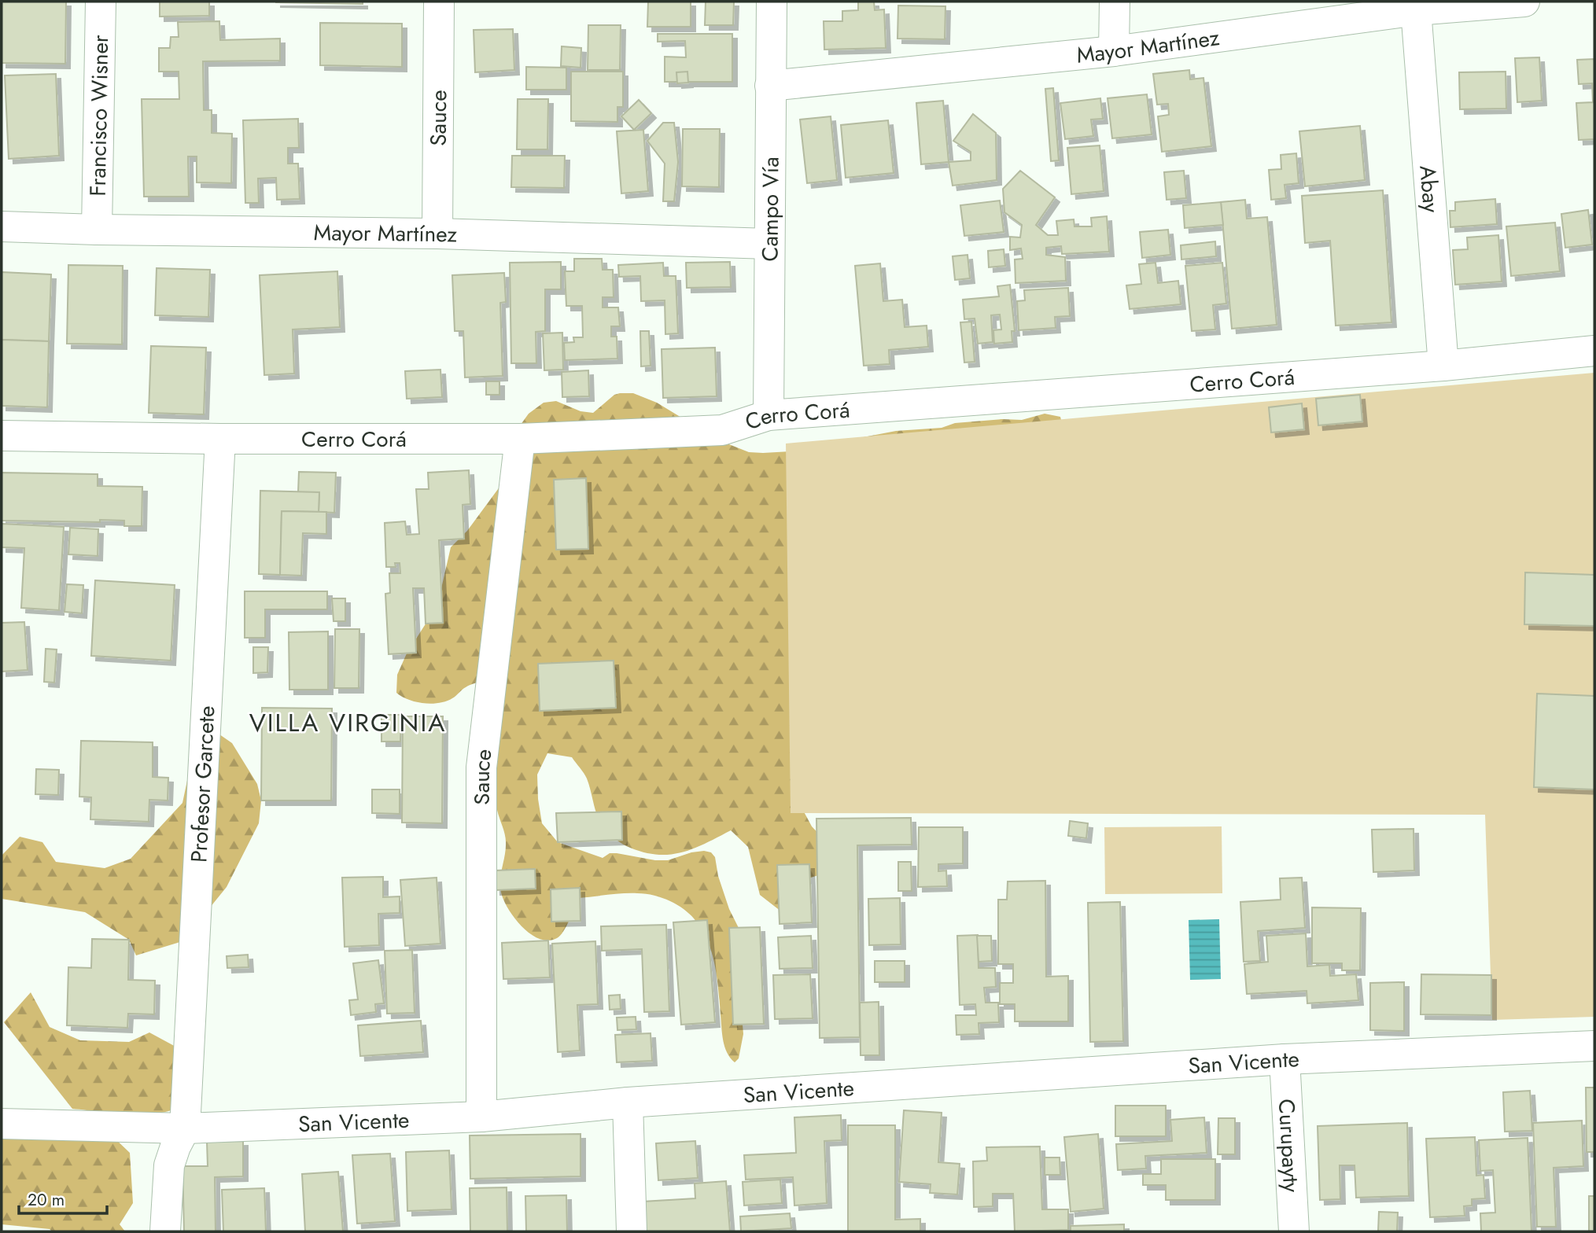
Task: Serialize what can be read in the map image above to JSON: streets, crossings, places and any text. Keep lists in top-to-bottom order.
{
  "streets": {
    "street": [
      "Mayor Martínez",
      "Francisco Wisner",
      "Sauce",
      "Abay",
      "Campo Vía",
      "Cerro Corá",
      "Profesor Garcete",
      "San Vicente",
      "Curupayty"
    ]
  },
  "crossings": [
    ["Mayor Martínez", "Francisco Wisner"],
    ["Mayor Martínez", "Sauce"],
    ["Mayor Martínez", "Abay"],
    ["Mayor Martínez", "Campo Vía"],
    ["Sauce", "Cerro Corá"],
    ["Sauce", "San Vicente"],
    ["Abay", "Cerro Corá"],
    ["Campo Vía", "Cerro Corá"],
    ["Cerro Corá", "Profesor Garcete"],
    ["Profesor Garcete", "San Vicente"],
    ["San Vicente", "Curupayty"]
  ],
  "districts": ["VILLA VIRGINIA"],
  "scale_bar": "20 m"
}
